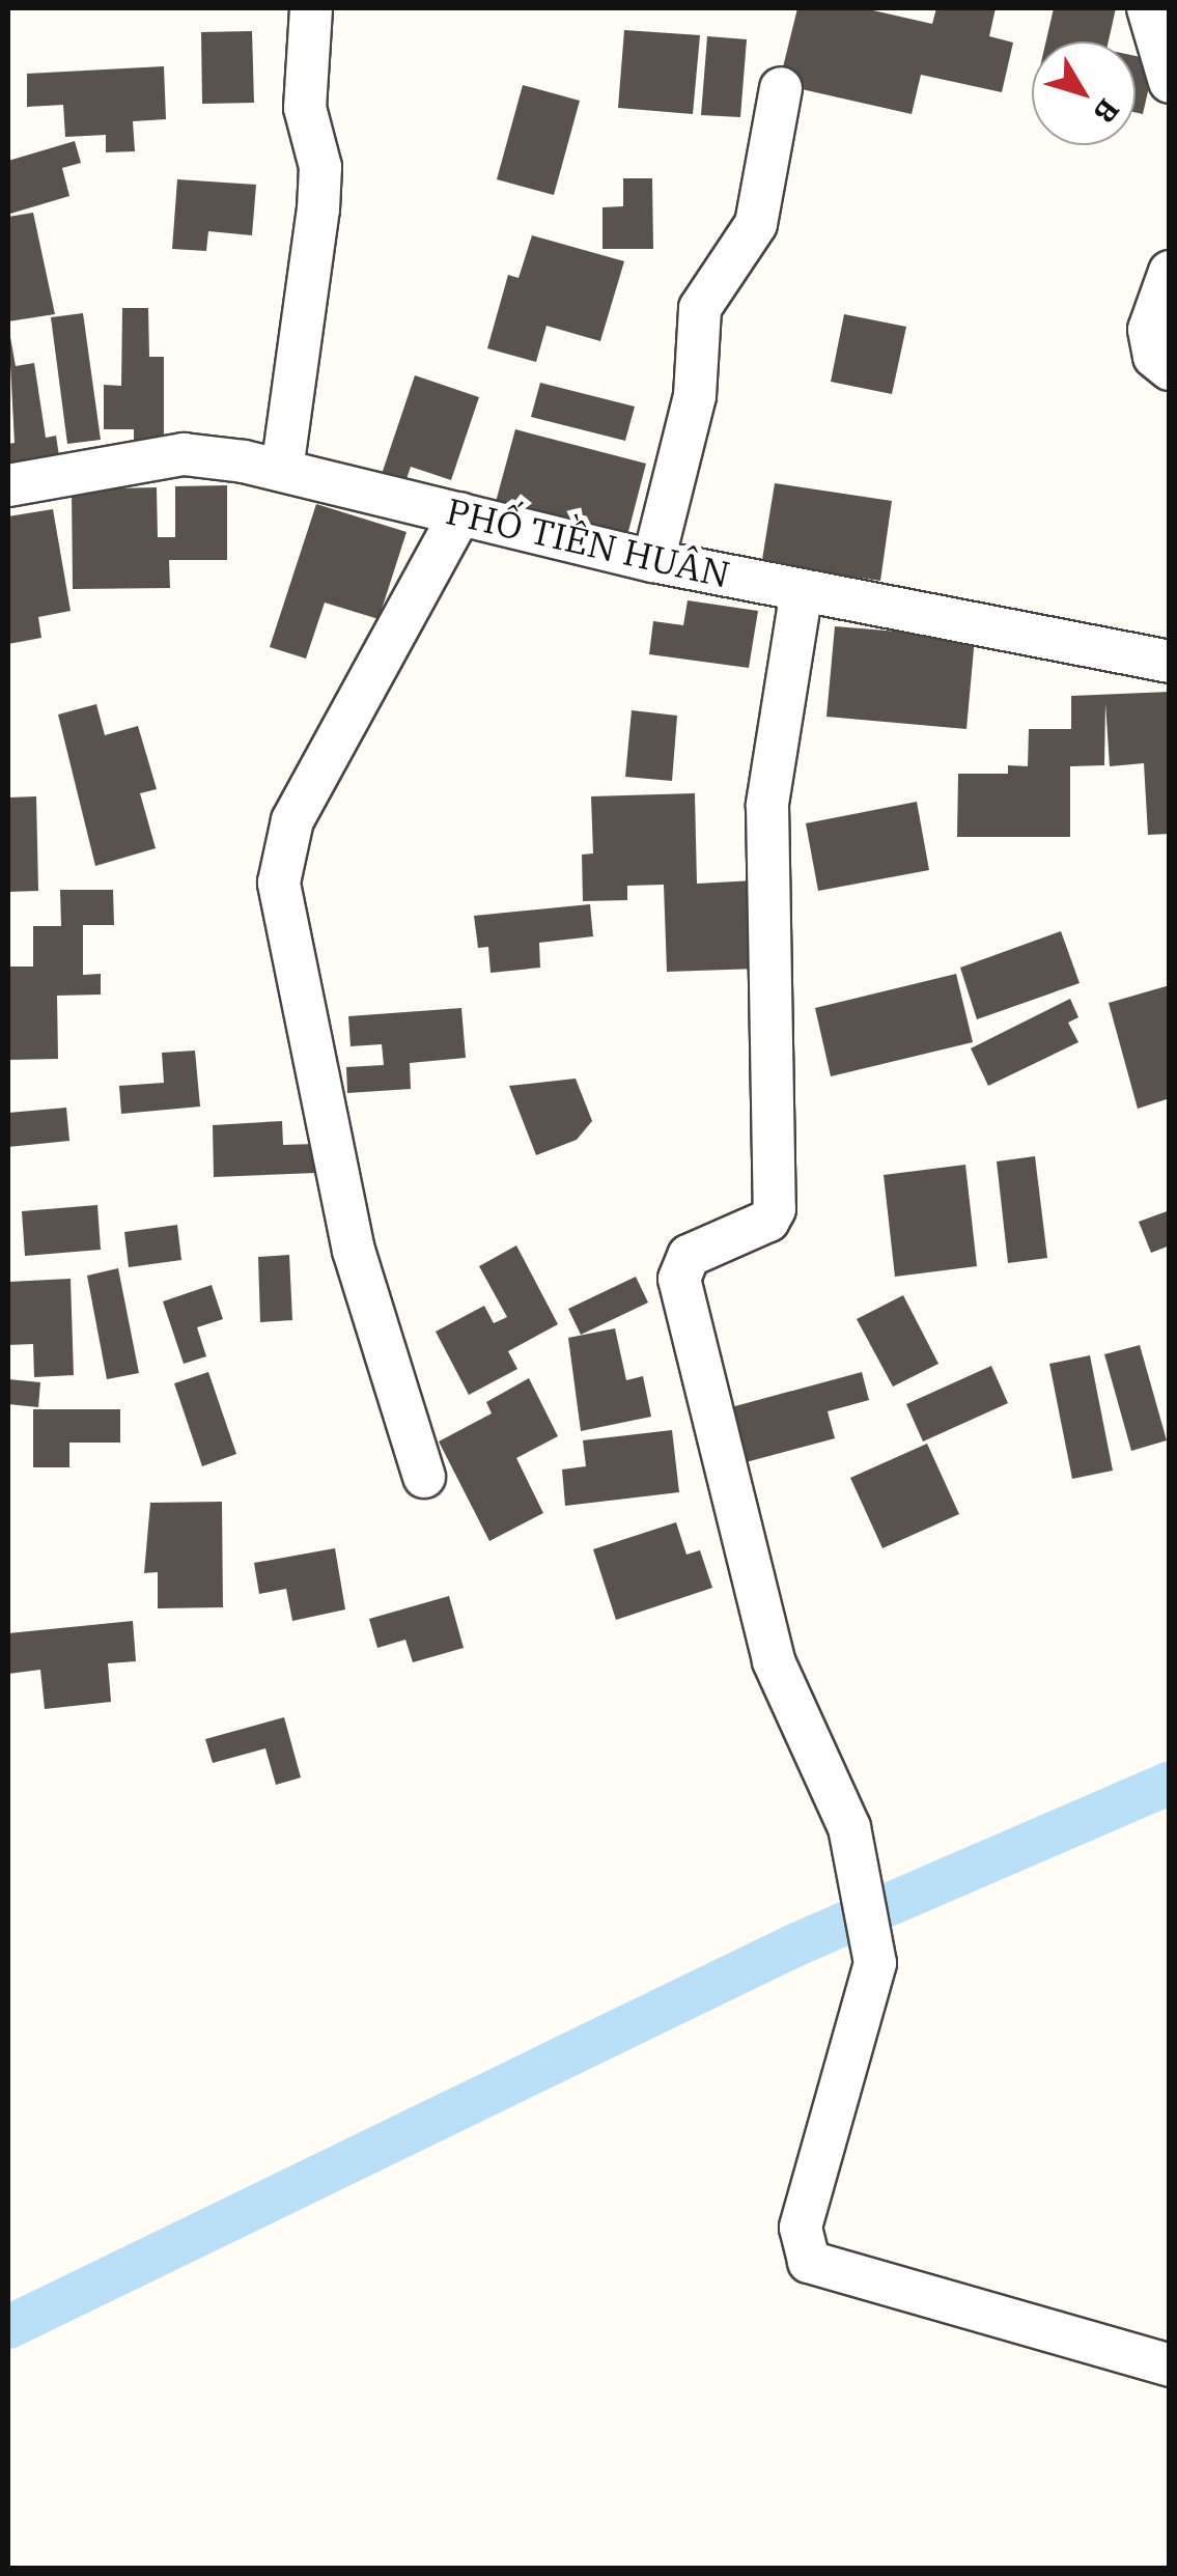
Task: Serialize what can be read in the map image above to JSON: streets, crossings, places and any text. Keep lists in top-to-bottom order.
{
  "streets": {
    "street": ["PHỐ TIỀN HUÂN"]
  },
  "north": "bottom right"
}
